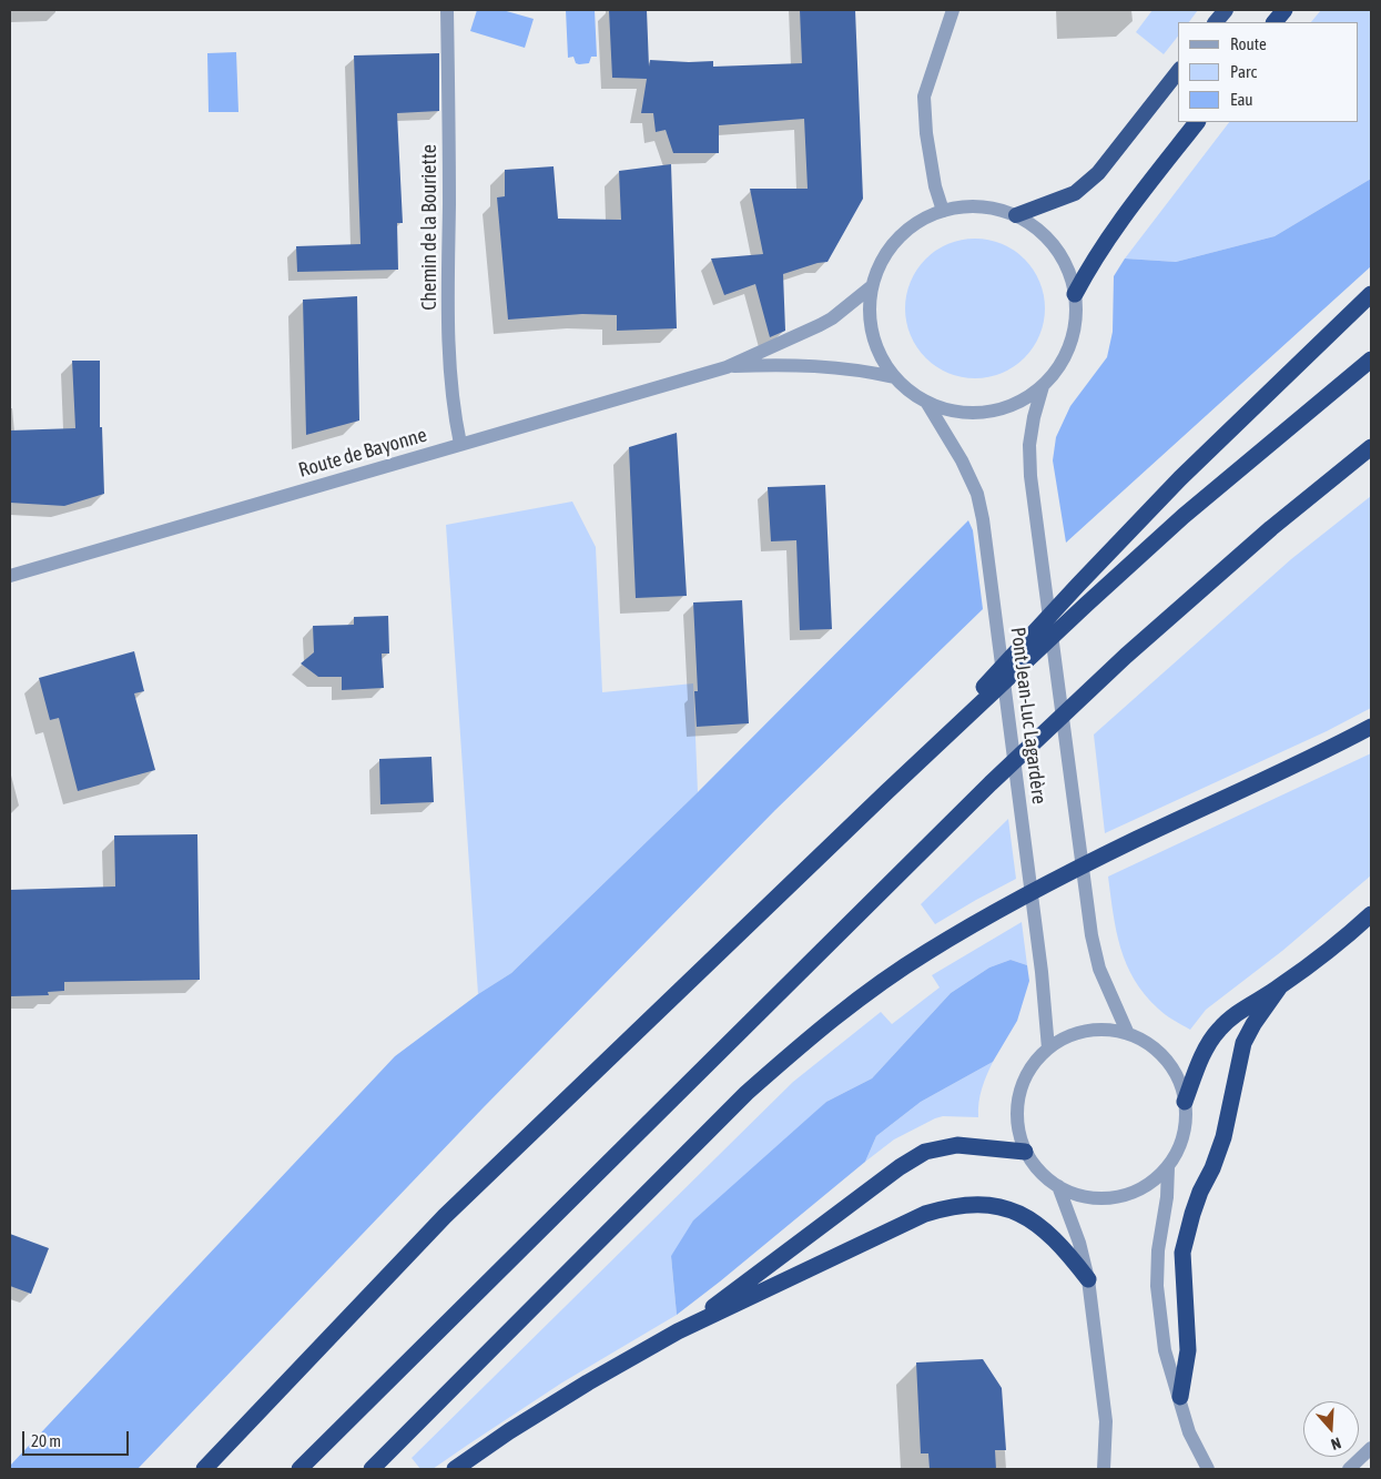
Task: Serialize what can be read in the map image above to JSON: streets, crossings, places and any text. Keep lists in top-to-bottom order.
{
  "streets": {
    "street": ["Chemin de la Bouriette", "Route de Bayonne", "Pont Jean-Luc Lagardère"]
  },
  "crossings": [
    ["Chemin de la Bouriette", "Route de Bayonne"]
  ],
  "legend": ["Route", "Parc", "Eau"],
  "scale_bar": "20 m",
  "north": "bottom"
}
